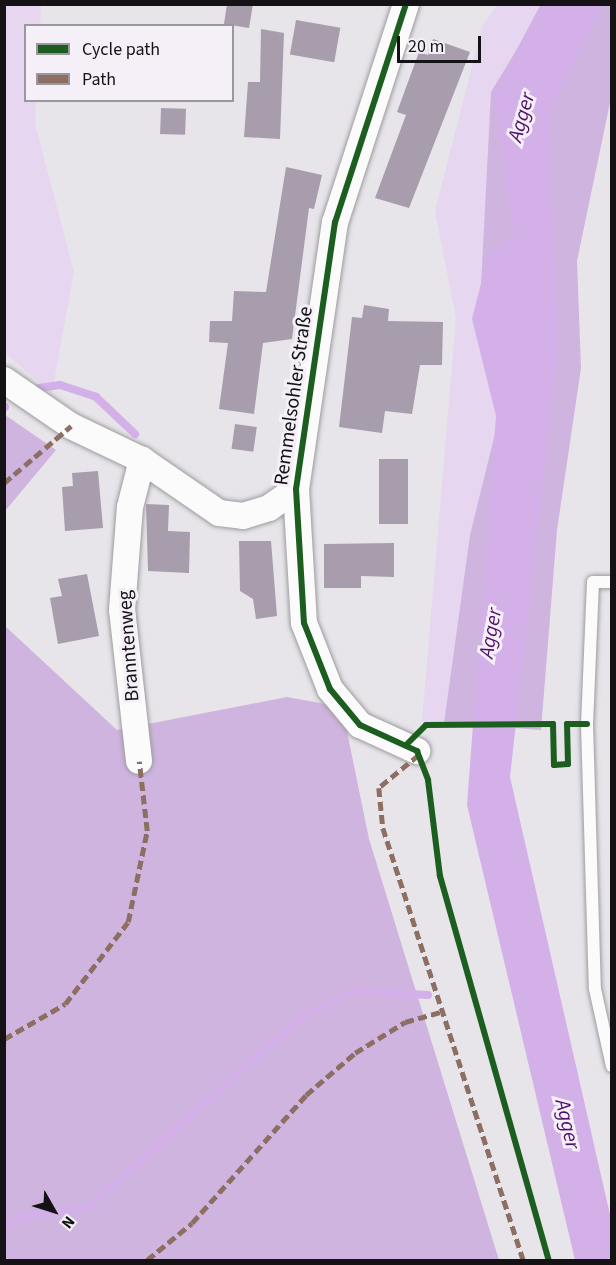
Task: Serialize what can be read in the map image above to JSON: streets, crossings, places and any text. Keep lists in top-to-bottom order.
{
  "streets": {
    "street": ["Remmelsohler Straße", "Branntenweg"]
  },
  "water": ["Agger"],
  "legend": ["Cycle path", "Path"],
  "scale_bar": "20 m",
  "north": "bottom right"
}
